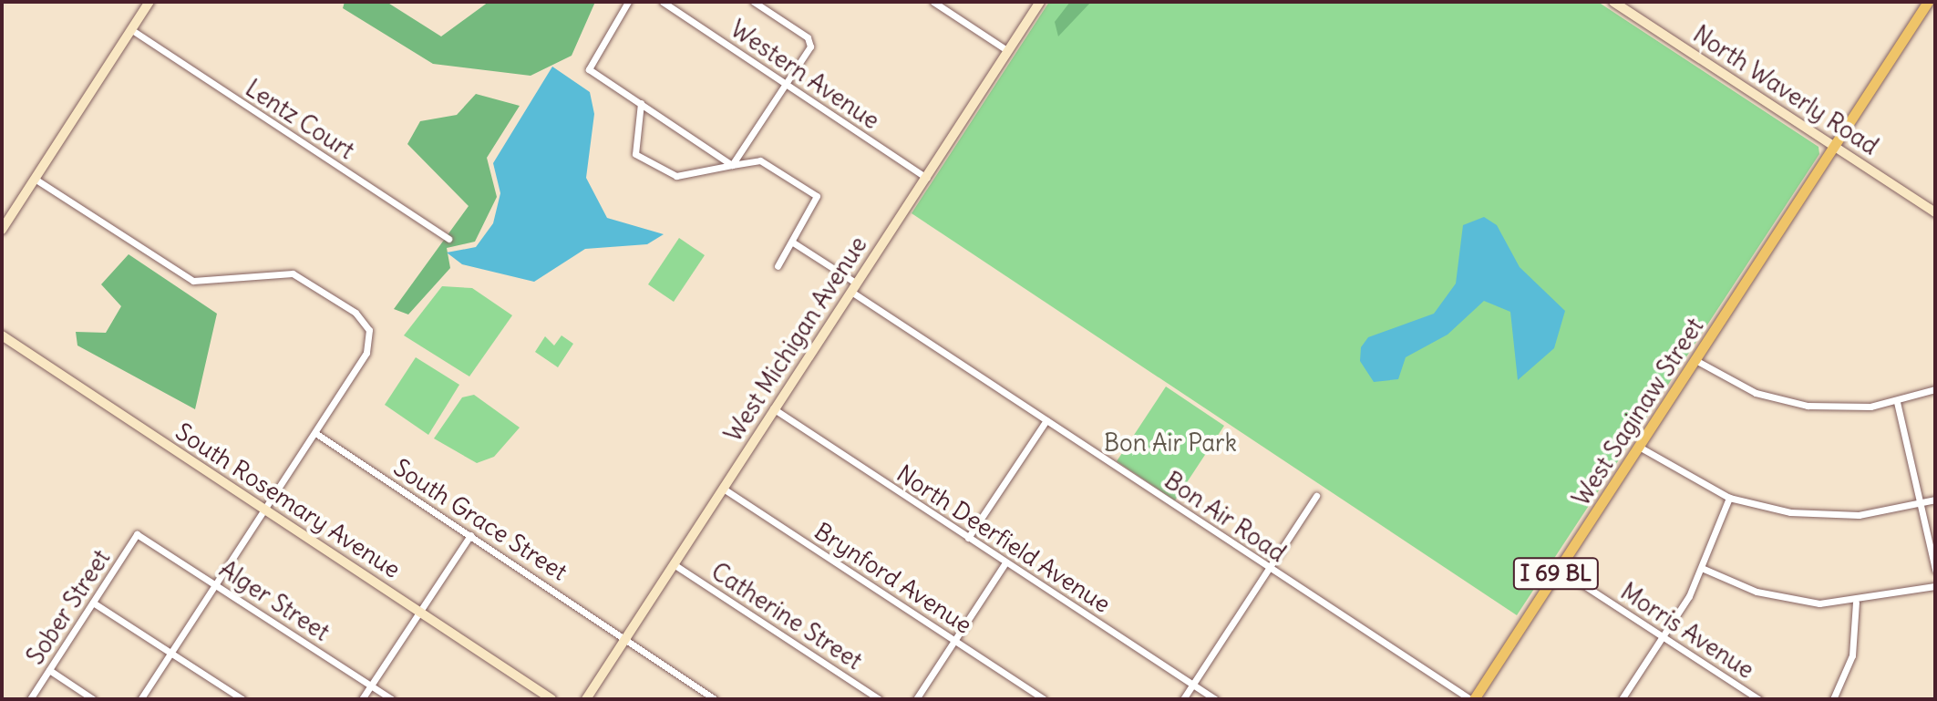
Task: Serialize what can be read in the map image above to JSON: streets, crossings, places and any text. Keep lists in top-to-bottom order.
{
  "streets": {
    "main road": ["West Saginaw Street", "I 69 BL"],
    "street": [
      "Western Avenue",
      "North Waverly Road",
      "Lentz Court",
      "West Michigan Avenue",
      "South Rosemary Avenue",
      "Bon Air Road",
      "South Grace Street",
      "North Deerfield Avenue",
      "Brynford Avenue",
      "Alger Street",
      "Sober Street",
      "Catherine Street",
      "Morris Avenue"
    ]
  },
  "crossings": [
    ["Western Avenue", "West Michigan Avenue"],
    ["North Waverly Road", "West Saginaw Street"],
    ["North Waverly Road", "I 69 BL"],
    ["West Michigan Avenue", "Bon Air Road"],
    ["West Michigan Avenue", "South Grace Street"],
    ["West Michigan Avenue", "North Deerfield Avenue"],
    ["West Michigan Avenue", "Brynford Avenue"],
    ["West Michigan Avenue", "Catherine Street"],
    ["West Saginaw Street", "Bon Air Road"],
    ["West Saginaw Street", "I 69 BL"],
    ["West Saginaw Street", "Morris Avenue"],
    ["Alger Street", "Sober Street"]
  ],
  "parks": ["Bon Air Park"]
}
